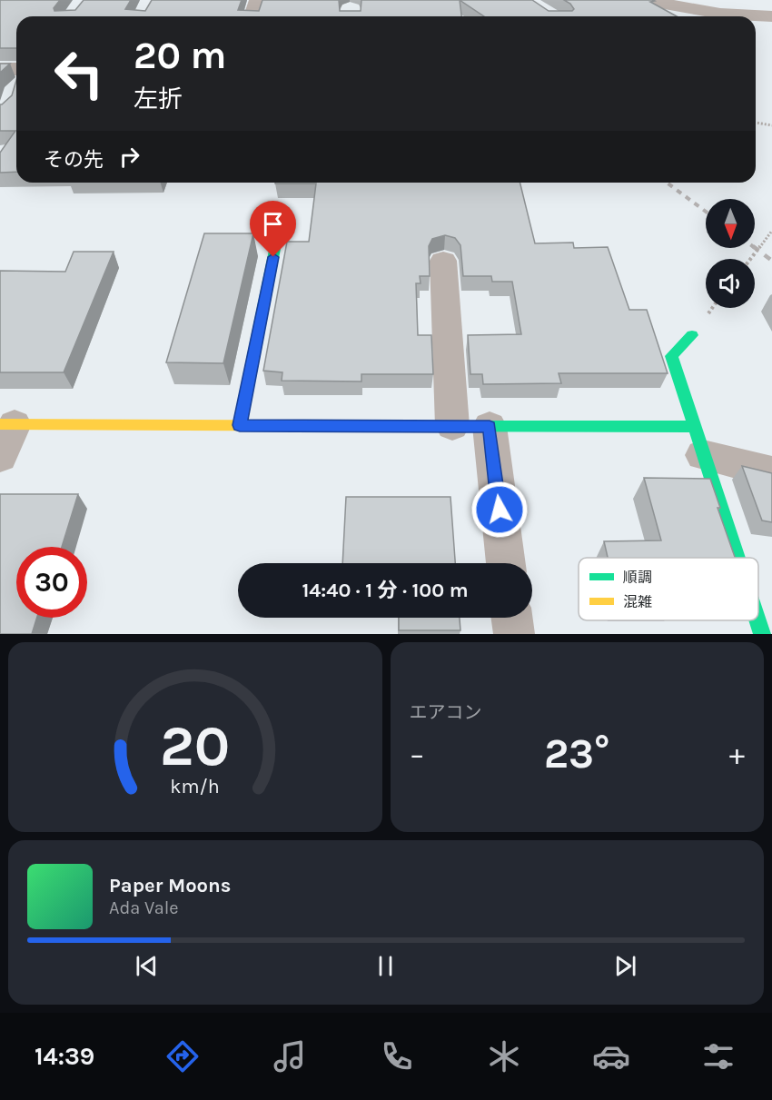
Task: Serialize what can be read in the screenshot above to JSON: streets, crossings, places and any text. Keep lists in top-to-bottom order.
{
  "legend": ["順調", "混雑"],
  "north": "bottom",
  "page": {
    "turn": ["20 m", "左折"],
    "then": "その先",
    "limit": "30",
    "trip": "14:40 · 1 分 · 100 m",
    "tile": "エアコン",
    "heat": ["−", "23°", "+"],
    "song": ["Paper Moons", "Ada Vale"],
    "tabs": "14:39",
    "gauge": ["20", "km/h"]
  }
}
